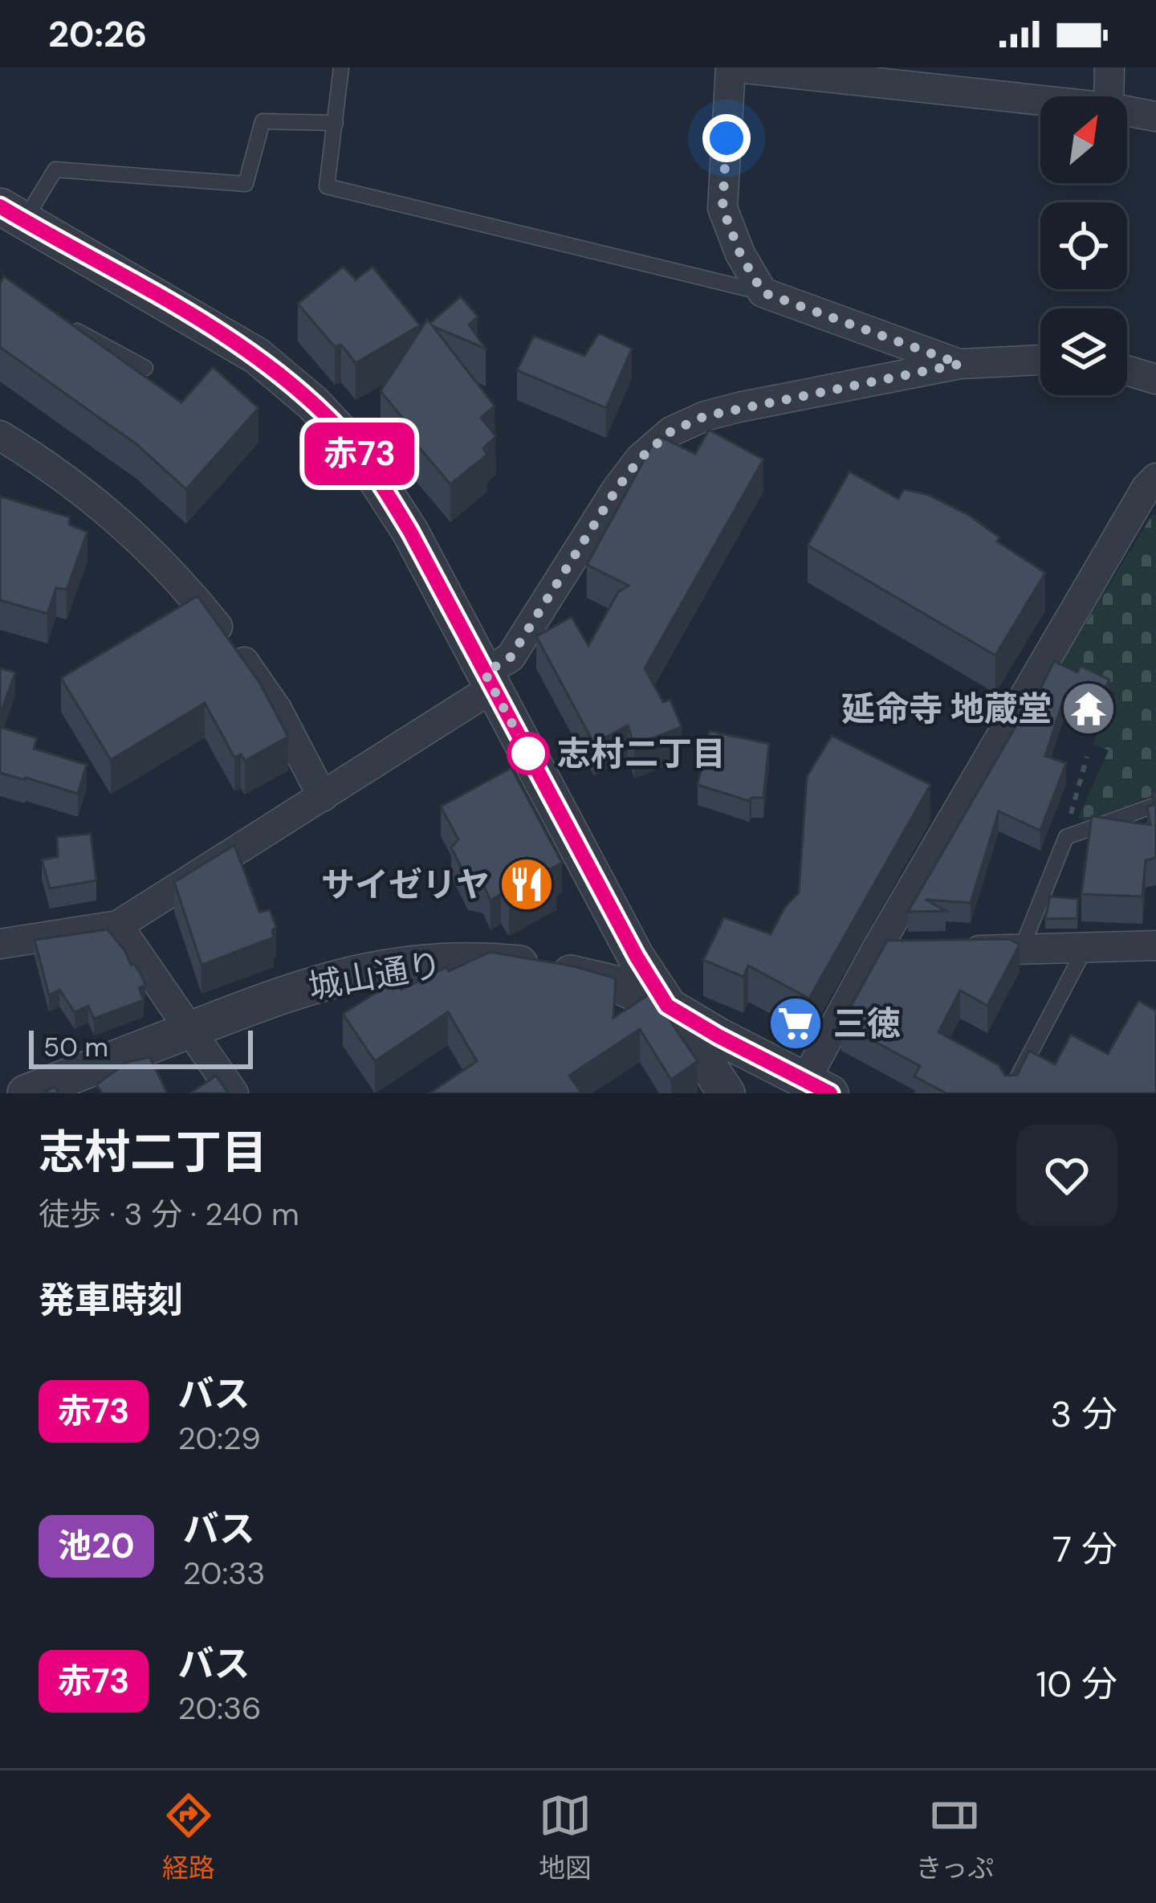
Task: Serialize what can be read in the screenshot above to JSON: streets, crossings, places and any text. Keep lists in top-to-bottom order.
{
  "streets": {
    "street": ["城山通り"]
  },
  "places": {
    "temple": ["延命寺 地蔵堂"],
    "other": ["志村二丁目"],
    "restaurant": ["サイゼリヤ"],
    "supermarket": ["三徳"]
  },
  "lines": ["bus line 赤73"],
  "scale_bar": "50 m",
  "north": "top right",
  "page": {
    "status": "20:26",
    "on_map": "赤73",
    "scale": "50 m",
    "heading": [
      ["志村二丁目", "徒歩 · 3 分 · 240 m"],
      "発車時刻"
    ],
    "list": [
      {
        "mark": "赤73",
        "name": "バス",
        "note": "20:29",
        "value": "3 分"
      },
      {
        "mark": "池20",
        "name": "バス",
        "note": "20:33",
        "value": "7 分"
      },
      {
        "mark": "赤73",
        "name": "バス",
        "note": "20:36",
        "value": "10 分"
      }
    ],
    "tabs": ["経路", "地図", "きっぷ"]
  }
}
